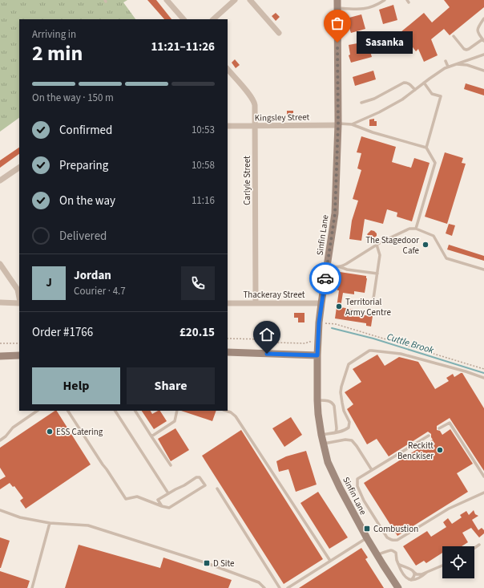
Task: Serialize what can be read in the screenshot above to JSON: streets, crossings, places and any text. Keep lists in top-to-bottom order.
{
  "streets": {
    "street": [
      "Kingsley Street",
      "Carlyle Street",
      "Sinfin Lane",
      "Thackeray Street"
    ]
  },
  "crossings": [
    ["Kingsley Street", "Carlyle Street"],
    ["Kingsley Street", "Sinfin Lane"],
    ["Carlyle Street", "Thackeray Street"],
    ["Sinfin Lane", "Thackeray Street"]
  ],
  "water": ["Cuttle Brook"],
  "places": {
    "other": [
      "Sasanka",
      "The Stagedoor Cafe",
      "Territorial Army Centre",
      "ESS Catering",
      "Reckitt Benckiser"
    ],
    "transit": ["Combustion", "D Site"]
  },
  "page": {
    "heading": ["2 min", "Arriving in", "11:21–11:26"],
    "panel": [
      "Jordan",
      "Courier · 4.7",
      "Order #1766",
      "£20.15"
    ],
    "bubble": "Sasanka",
    "bar": "On the way · 150 m",
    "list": [
      ["Confirmed", "10:53"],
      ["Preparing", "10:58"],
      ["On the way", "11:16"],
      "Delivered"
    ],
    "round": "J",
    "buttons": ["Help", "Share"]
  }
}
